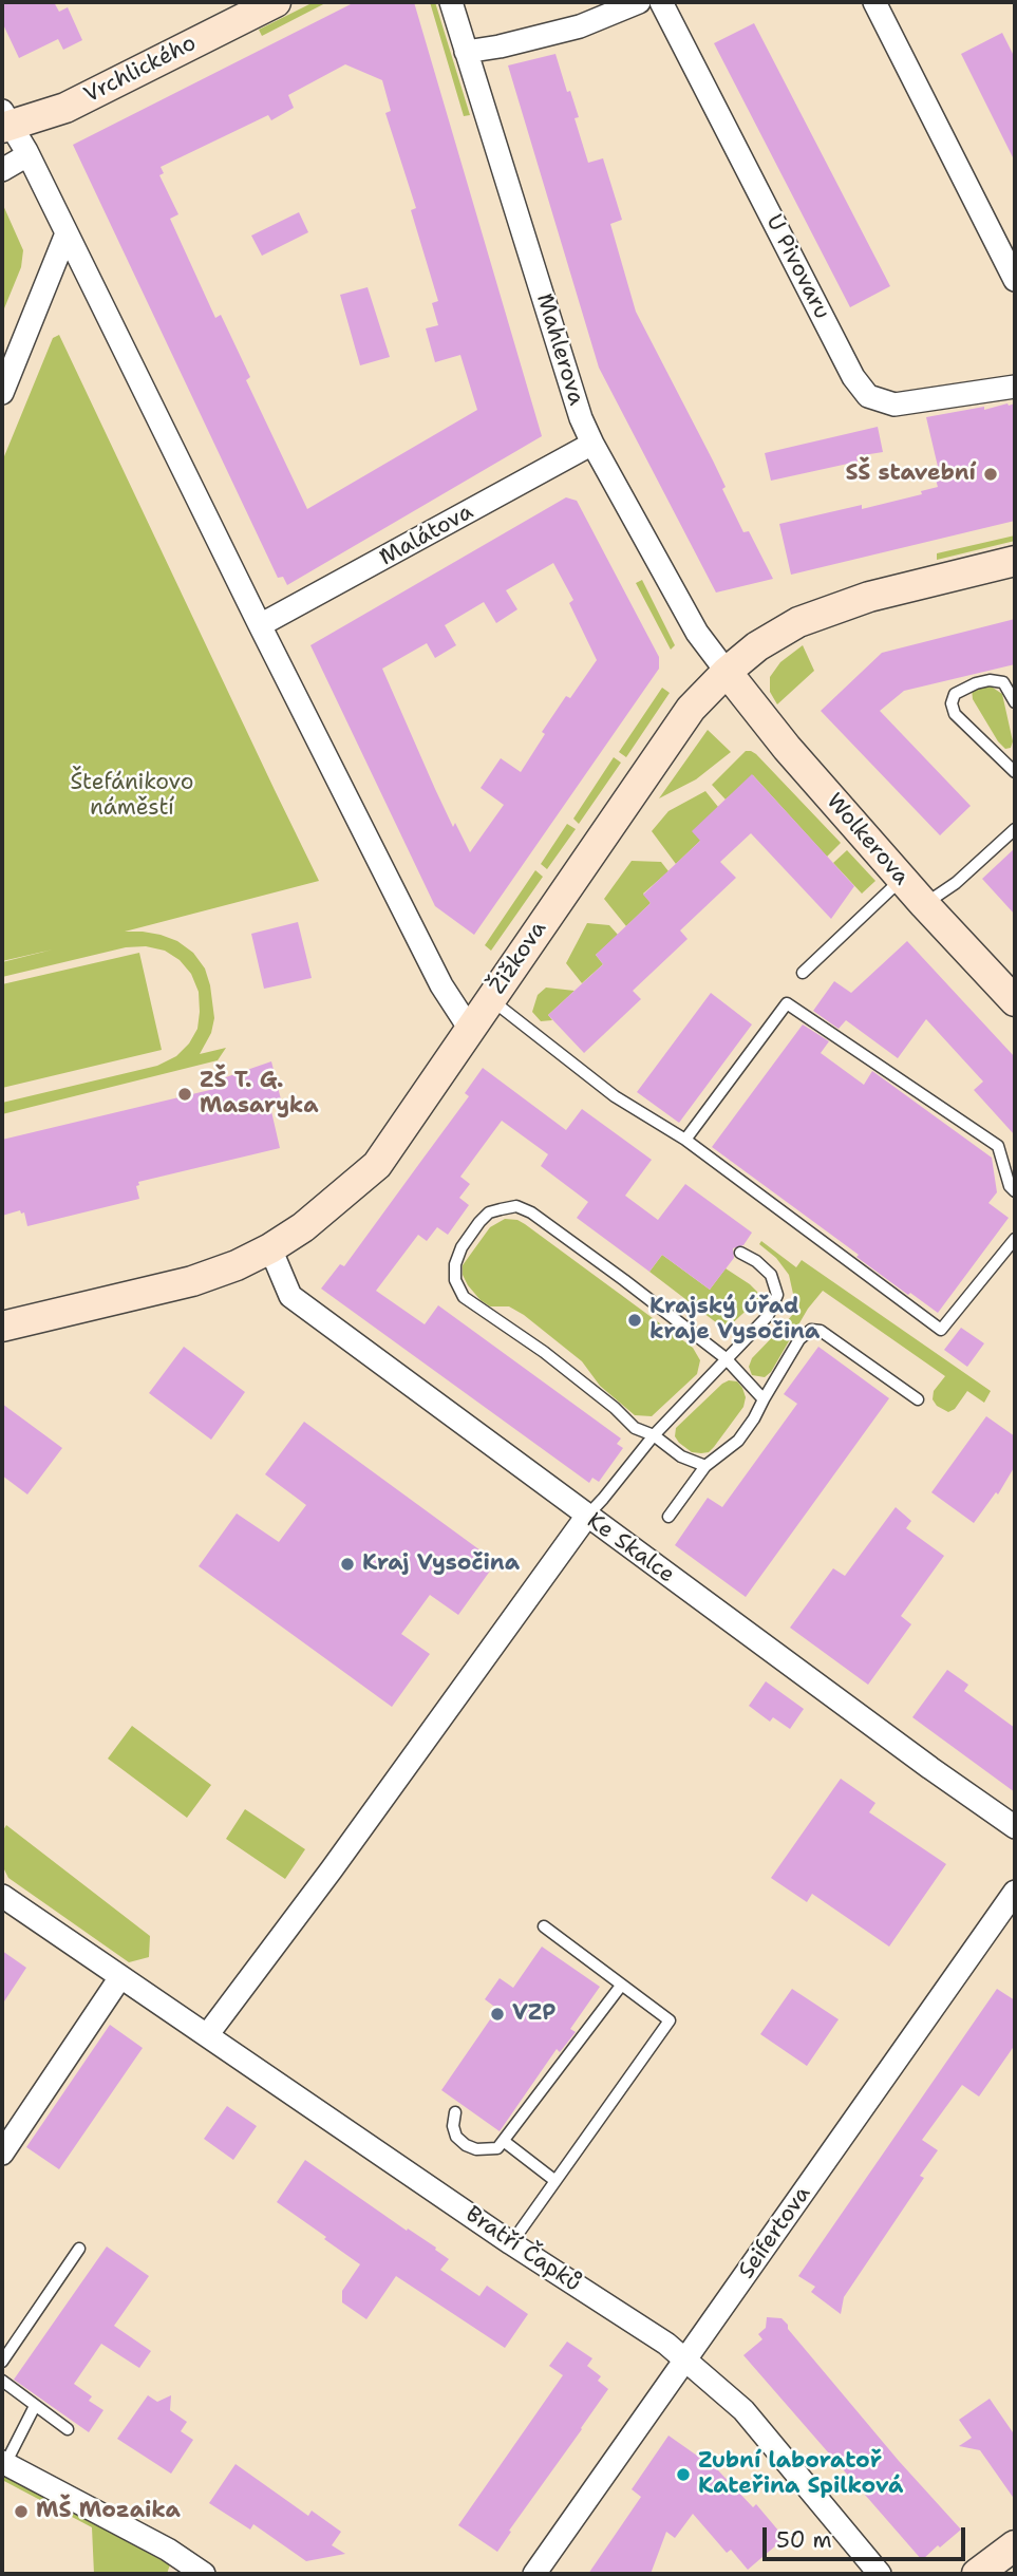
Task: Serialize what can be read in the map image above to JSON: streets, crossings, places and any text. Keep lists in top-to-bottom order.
{
  "streets": {
    "main road": ["Vrchlického", "Wolkerova", "Žižkova"],
    "street": [
      "U Pivovaru",
      "Mahlerova",
      "Malátova",
      "Ke Skalce",
      "Seifertova",
      "Bratří Čapků"
    ]
  },
  "crossings": [
    ["Mahlerova", "Malátova"],
    ["Mahlerova", "Wolkerova"],
    ["Mahlerova", "Žižkova"],
    ["Wolkerova", "Žižkova"],
    ["Žižkova", "Ke Skalce"],
    ["Seifertova", "Bratří Čapků"]
  ],
  "parks": ["Štefánikovo náměstí"],
  "places": [
    "SŠ stavební",
    "ZŠ T. G. Masaryka",
    "Krajský úřad kraje Vysočina",
    "Kraj Vysočina",
    "VZP",
    "Zubní laboratoř Kateřina Spilková",
    "MŠ Mozaika"
  ],
  "scale_bar": "50 m"
}
